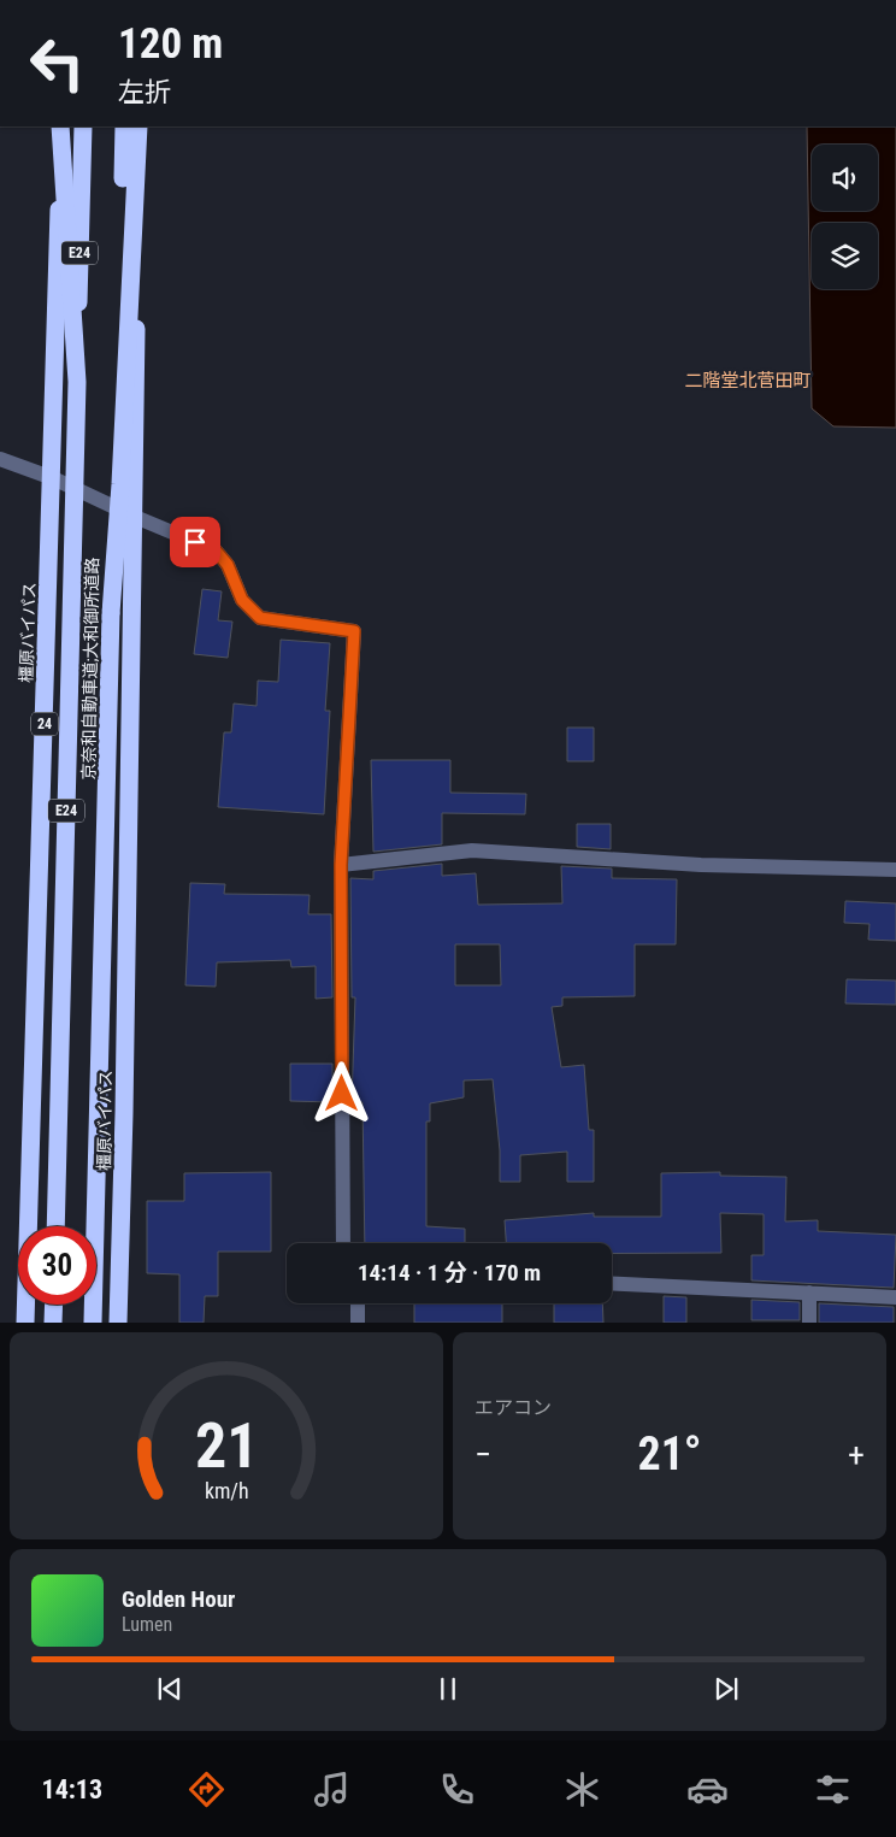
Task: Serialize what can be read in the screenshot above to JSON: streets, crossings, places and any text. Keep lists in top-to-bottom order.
{
  "streets": {
    "highway": [
      "E24",
      "橿原バイパス",
      "京奈和自動車道;大和御所道路",
      "24"
    ]
  },
  "crossings": [
    ["京奈和自動車道;大和御所道路", "24"]
  ],
  "districts": ["二階堂北菅田町"],
  "page": {
    "turn": ["120 m", "左折"],
    "limit": "30",
    "trip": "14:14 · 1 分 · 170 m",
    "tile": "エアコン",
    "heat": ["−", "21°", "+"],
    "song": ["Golden Hour", "Lumen"],
    "tabs": "14:13",
    "gauge": ["21", "km/h"]
  }
}
